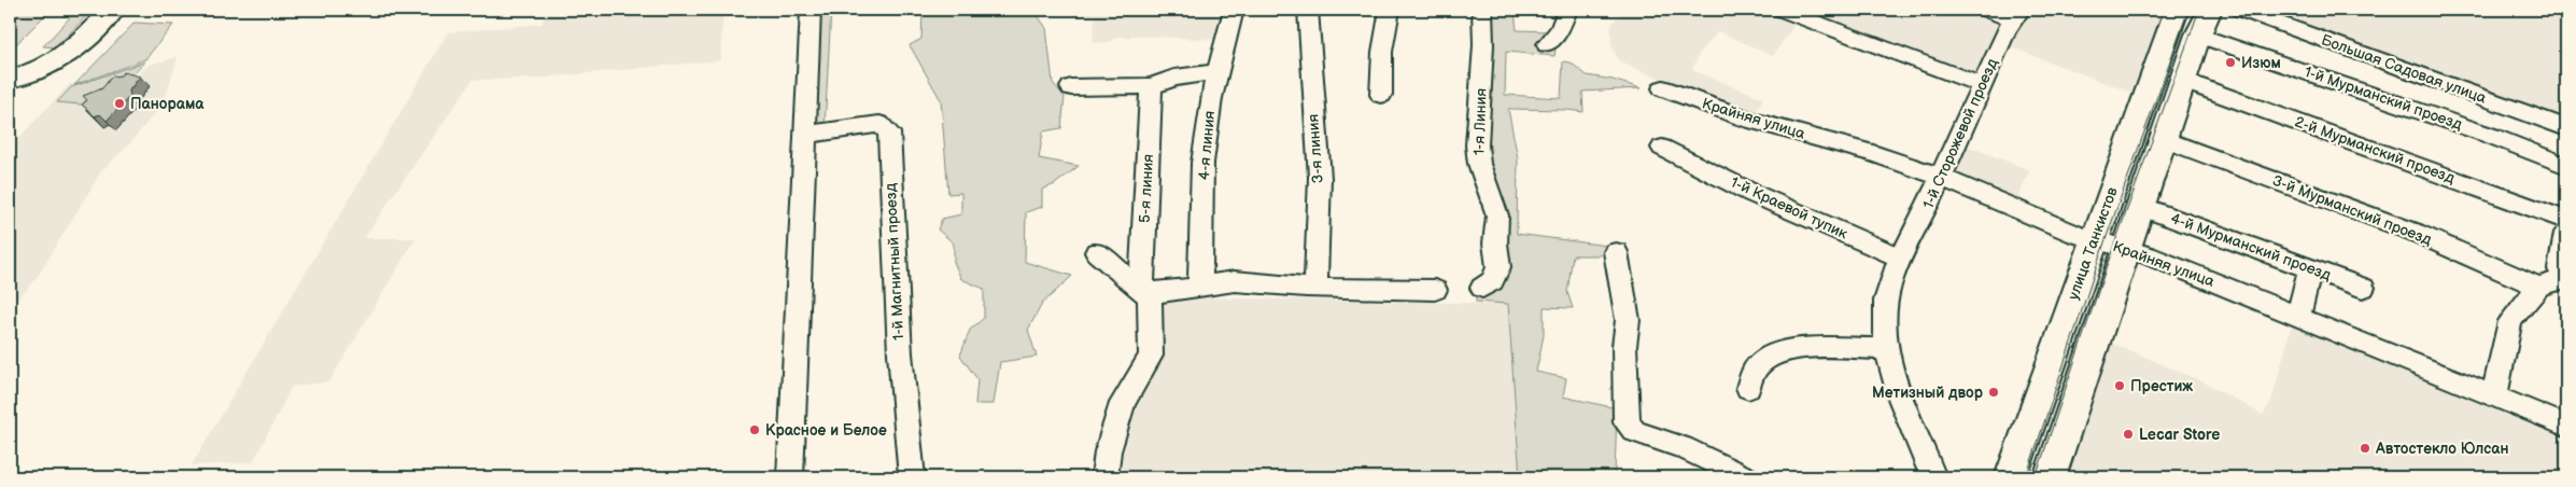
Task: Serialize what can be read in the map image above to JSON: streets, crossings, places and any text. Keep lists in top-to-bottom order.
{
  "streets": {
    "main road": ["улица Танкистов"],
    "street": [
      "Большая Садовая улица",
      "1-й Мурманский проезд",
      "Крайняя улица",
      "1-я Линия",
      "1-й Сторожевой проезд",
      "4-я линия",
      "3-я линия",
      "2-й Мурманский проезд",
      "5-я линия",
      "1-й Краевой тупик",
      "3-й Мурманский проезд",
      "4-й Мурманский проезд",
      "1-й Магнитный проезд"
    ]
  },
  "crossings": [
    ["1-й Мурманский проезд", "улица Танкистов"],
    ["Крайняя улица", "1-й Сторожевой проезд"],
    ["Крайняя улица", "улица Танкистов"],
    ["1-й Сторожевой проезд", "1-й Краевой тупик"],
    ["2-й Мурманский проезд", "улица Танкистов"],
    ["3-й Мурманский проезд", "улица Танкистов"],
    ["улица Танкистов", "4-й Мурманский проезд"]
  ],
  "places": [
    "Изюм",
    "Панорама",
    "Престиж",
    "Метизный двор",
    "Красное и Белое",
    "Lecar Store",
    "Автостекло Юлсан"
  ]
}
